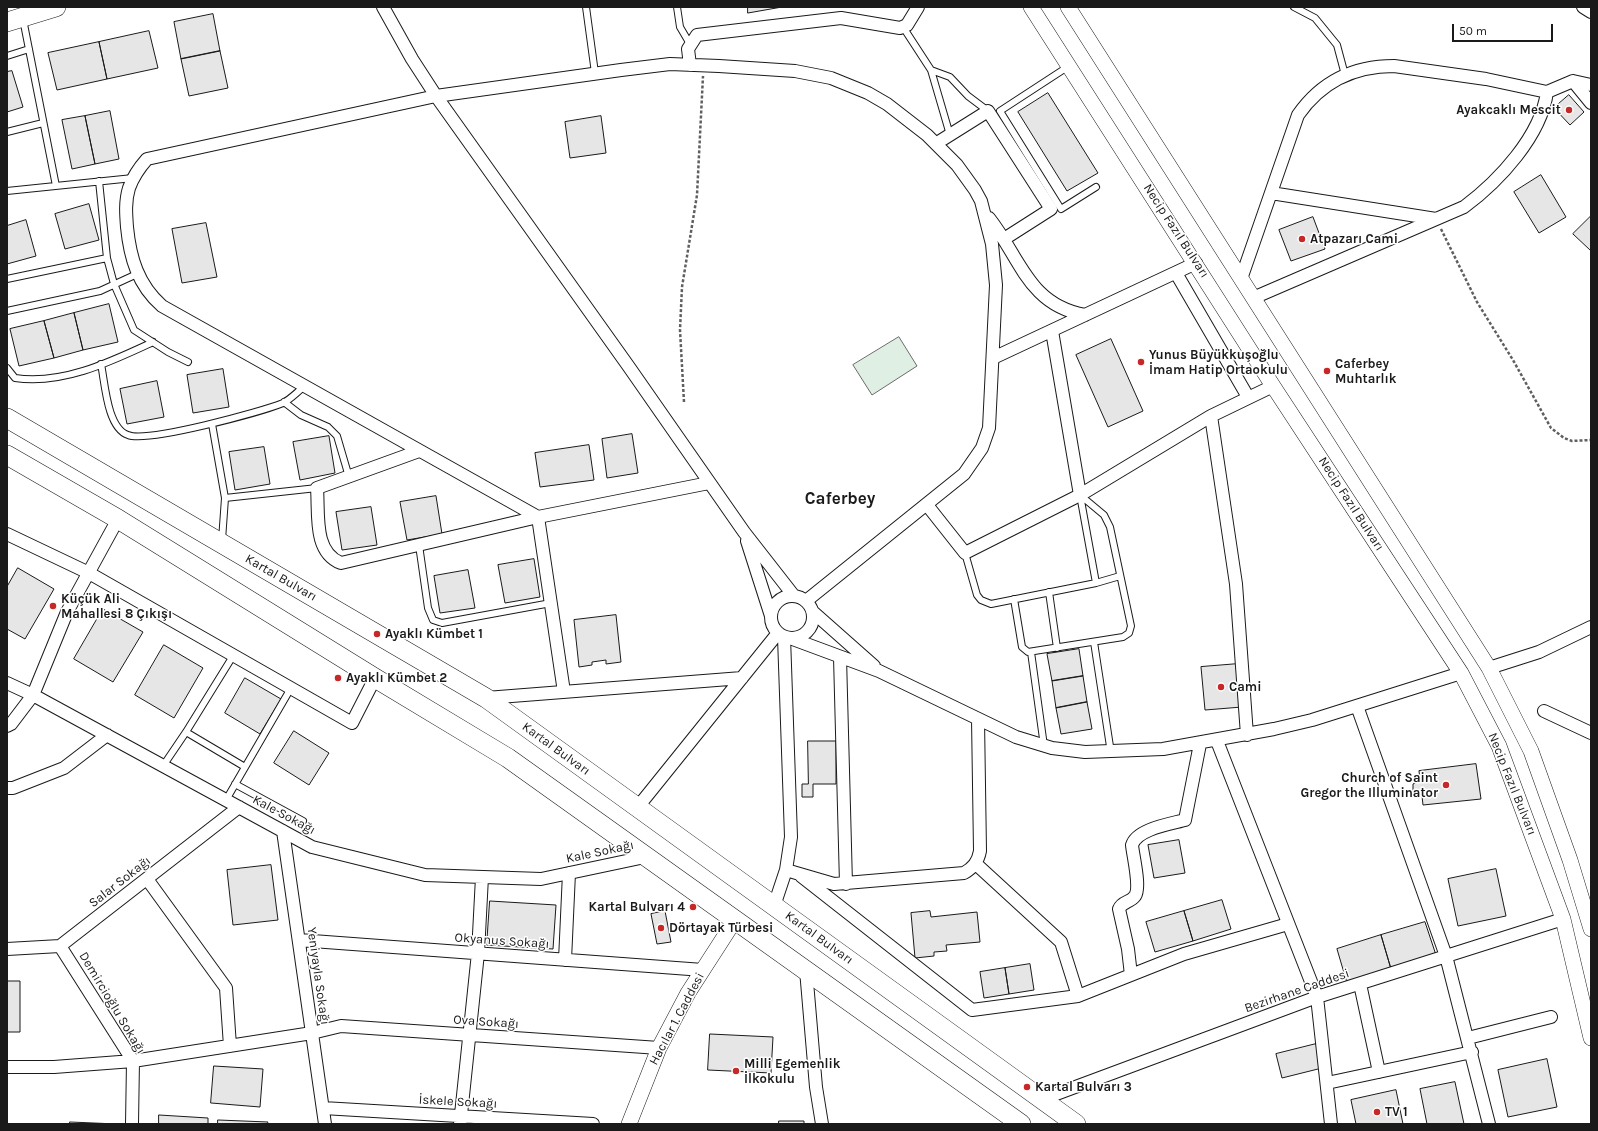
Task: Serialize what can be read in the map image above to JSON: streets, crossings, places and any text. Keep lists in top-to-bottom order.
{
  "streets": {
    "main road": ["Kartal Bulvarı"],
    "street": [
      "Necip Fazıl Bulvarı",
      "Kale Sokağı",
      "Salar Sokağı",
      "Okyanus Sokağı",
      "Yeniyayla Sokağı",
      "Bezirhane Caddesi",
      "Demircioğlu Sokağı",
      "Hacılar 1. Caddesi",
      "Ova Sokağı",
      "İskele Sokağı"
    ]
  },
  "crossings": [
    ["Necip Fazıl Bulvarı", "Bezirhane Caddesi"],
    ["Kartal Bulvarı", "Bezirhane Caddesi"],
    ["Kale Sokağı", "Salar Sokağı"],
    ["Kale Sokağı", "Yeniyayla Sokağı"],
    ["Salar Sokağı", "Demircioğlu Sokağı"],
    ["Okyanus Sokağı", "Yeniyayla Sokağı"],
    ["Okyanus Sokağı", "Hacılar 1. Caddesi"],
    ["Yeniyayla Sokağı", "Ova Sokağı"],
    ["Yeniyayla Sokağı", "İskele Sokağı"],
    ["Demircioğlu Sokağı", "Ova Sokağı"],
    ["Hacılar 1. Caddesi", "Ova Sokağı"]
  ],
  "districts": ["Caferbey"],
  "places": [
    "Ayakcaklı Mescit",
    "Atpazarı Cami",
    "Yunus Büyükkuşoğlu İmam Hatip Ortaokulu",
    "Caferbey Muhtarlık",
    "Küçük Ali Mahallesi 8 Çıkışı",
    "Ayaklı Kümbet 1",
    "Ayaklı Kümbet 2",
    "Cami",
    "Church of Saint Gregor the Illuminator",
    "Kartal Bulvarı 4",
    "Dörtayak Türbesi",
    "Milli Egemenlik İlkokulu",
    "Kartal Bulvarı 3",
    "TV 1"
  ],
  "scale_bar": "50 m"
}
